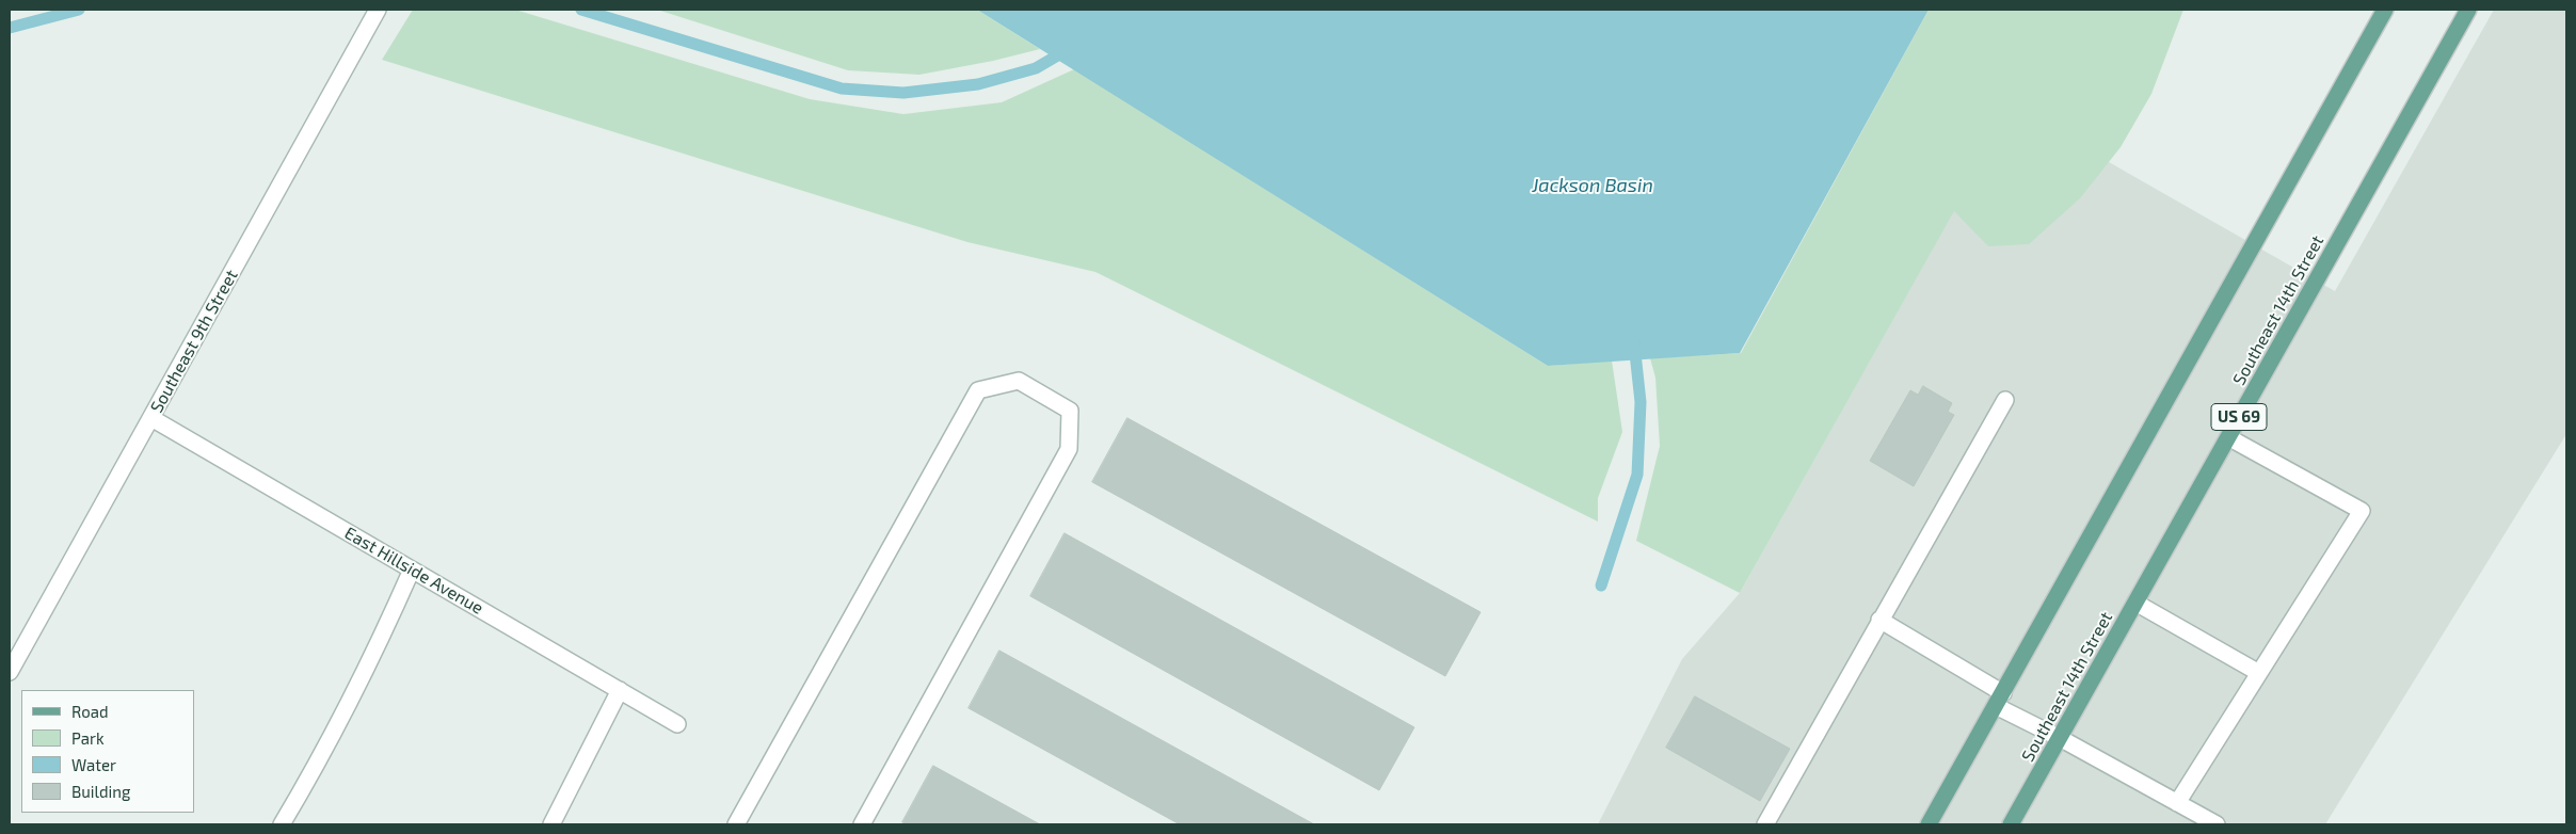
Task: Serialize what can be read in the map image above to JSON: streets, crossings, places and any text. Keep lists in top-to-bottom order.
{
  "streets": {
    "main road": ["Southeast 14th Street", "US 69"],
    "street": ["Southeast 9th Street", "East Hillside Avenue"]
  },
  "crossings": [
    ["Southeast 9th Street", "East Hillside Avenue"]
  ],
  "water": ["Jackson Basin"],
  "legend": [
    "Road",
    "Park",
    "Water",
    "Building"
  ]
}
